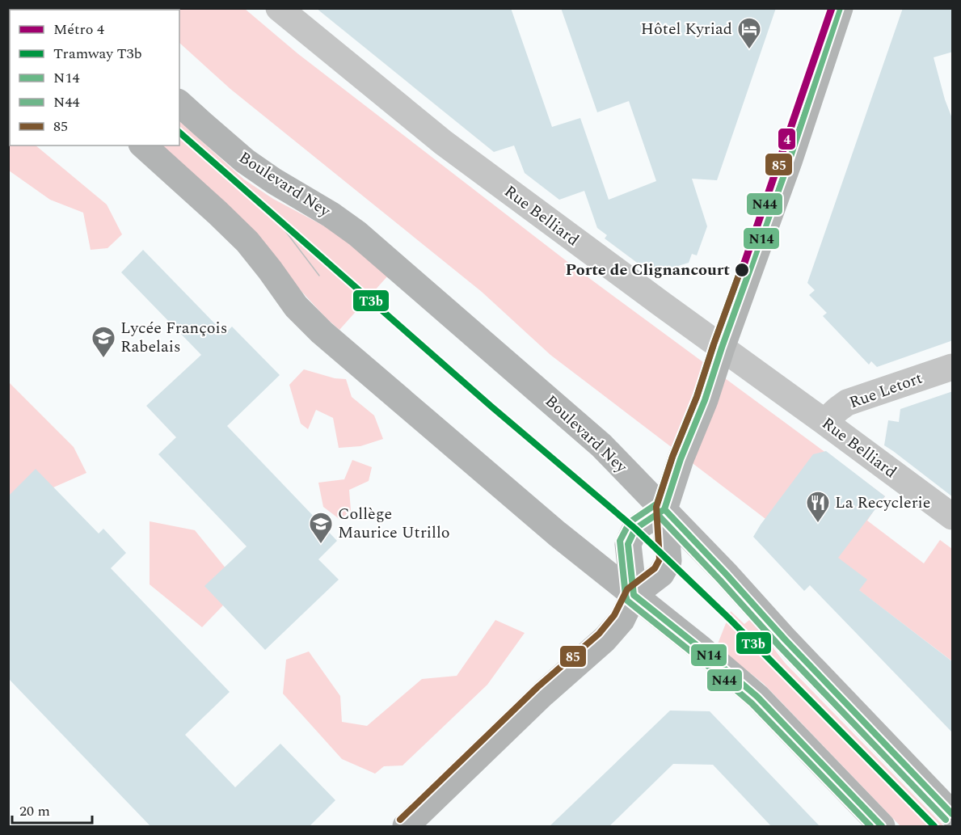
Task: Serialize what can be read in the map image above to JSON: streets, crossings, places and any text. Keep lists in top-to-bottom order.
{
  "streets": {
    "main road": ["Boulevard Ney"],
    "street": ["Rue Belliard", "Rue Letort"]
  },
  "crossings": [
    ["Rue Belliard", "Rue Letort"]
  ],
  "places": {
    "hotel": ["Hôtel Kyriad"],
    "other": ["Porte de Clignancourt"],
    "school or university": ["Lycée François Rabelais", "Collège Maurice Utrillo"],
    "restaurant": ["La Recyclerie"]
  },
  "lines": [
    "metro line 4",
    "transit line N14",
    "transit line N44",
    "transit line 85",
    "tram line T3b"
  ],
  "legend": [
    "Métro 4",
    "Tramway T3b",
    "N14",
    "N44",
    "85"
  ],
  "scale_bar": "20 m"
}
